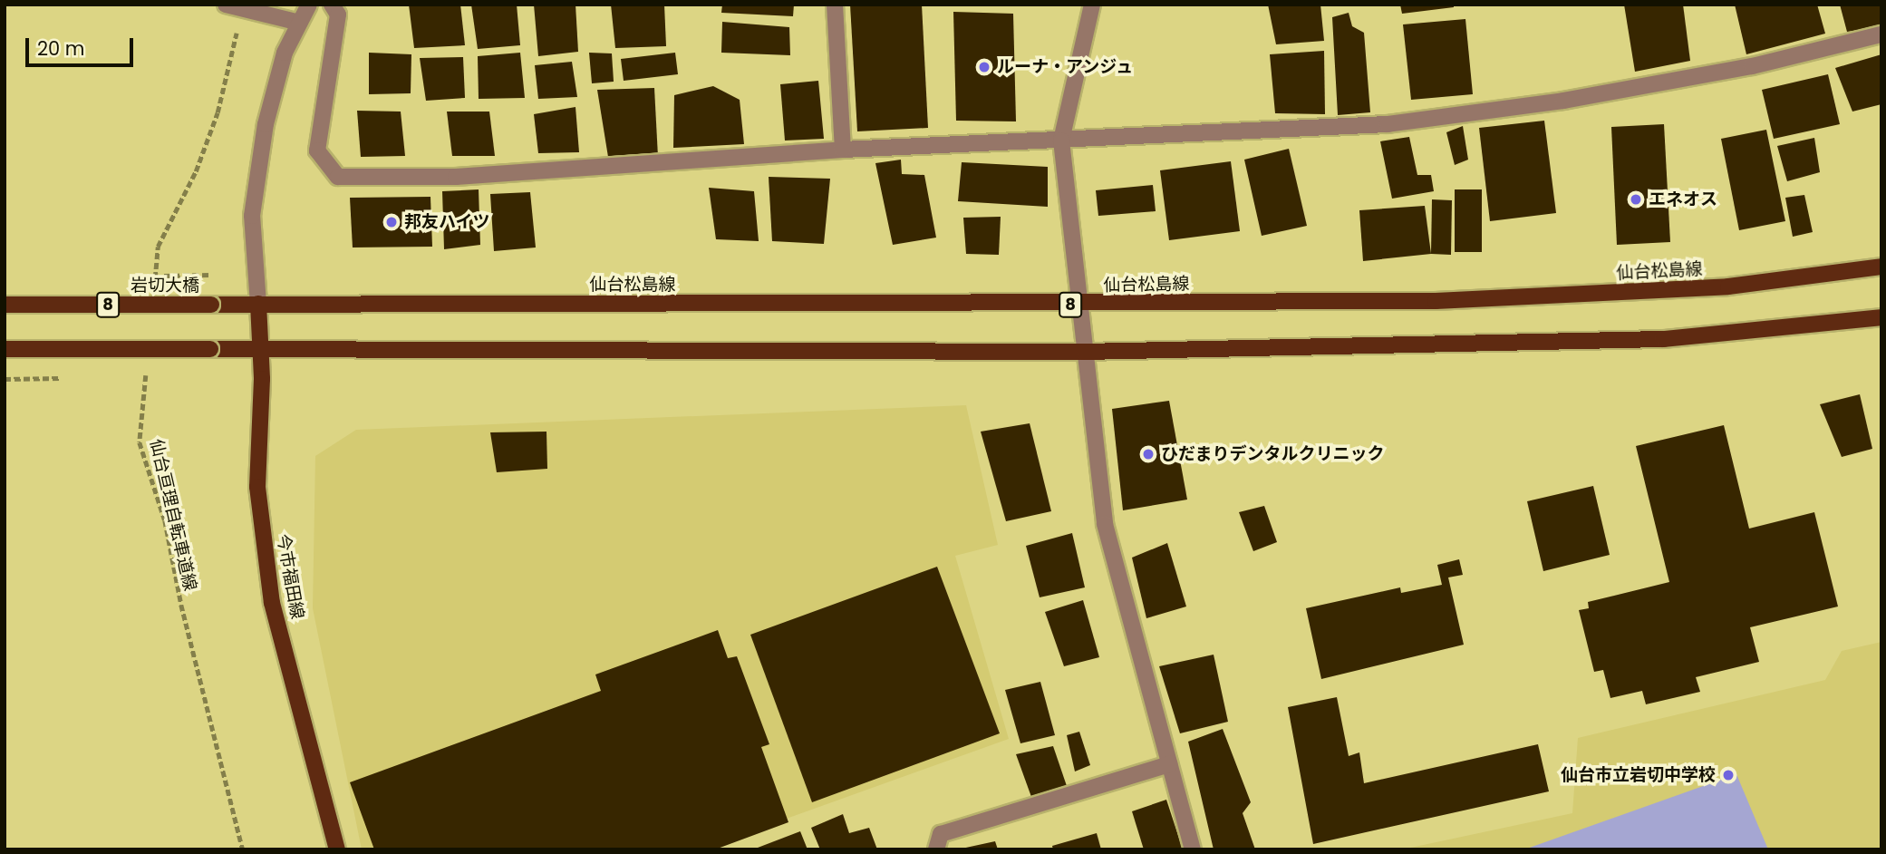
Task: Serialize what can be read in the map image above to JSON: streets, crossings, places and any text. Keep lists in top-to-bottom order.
{
  "streets": {
    "main road": [
      "仙台松島線",
      "岩切大橋",
      "8",
      "今市福田線"
    ],
    "path": ["仙台亘理自転車道線"]
  },
  "crossings": [
    ["仙台松島線", "岩切大橋"],
    ["仙台松島線", "今市福田線"],
    ["岩切大橋", "今市福田線"]
  ],
  "places": [
    "ルーナ・アンジュ",
    "エネオス",
    "邦友ハイツ",
    "ひだまりデンタルクリニック",
    "仙台市立岩切中学校"
  ],
  "scale_bar": "20 m"
}
